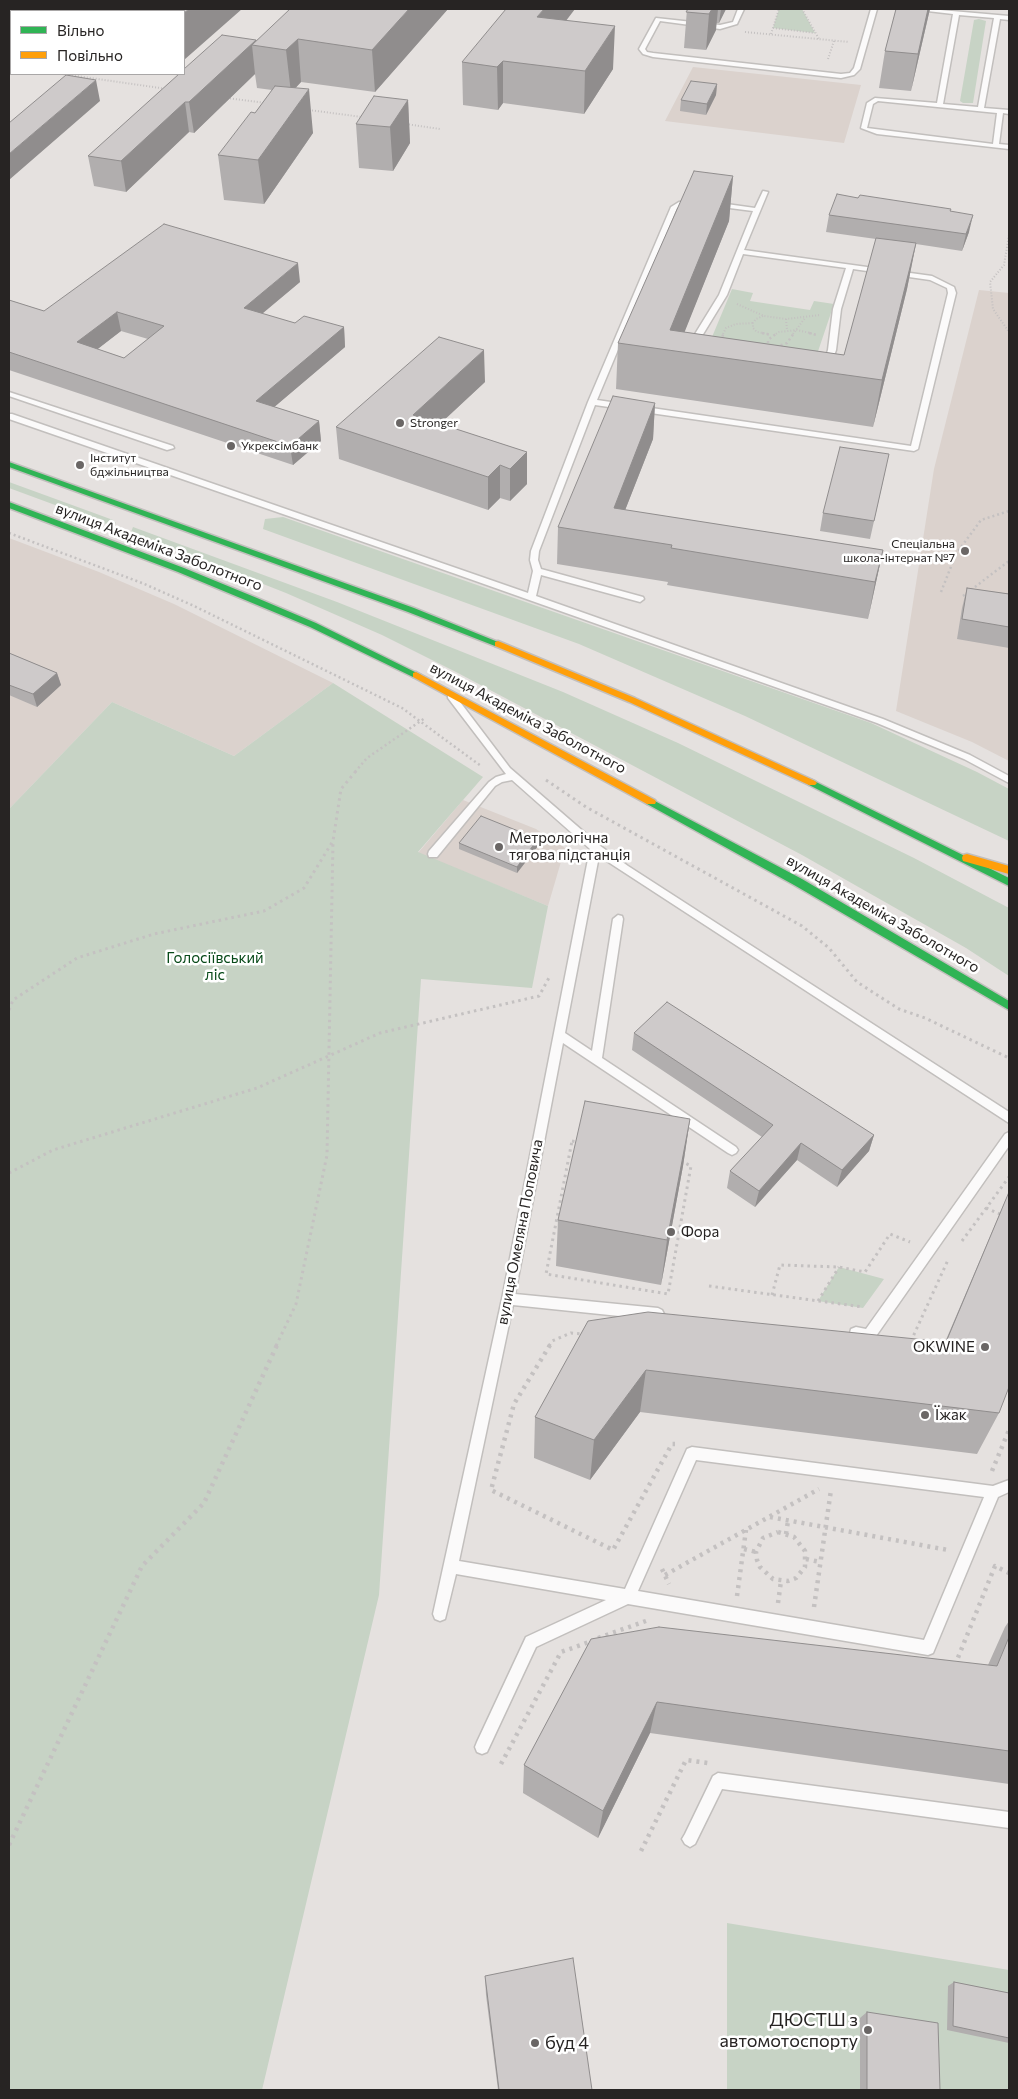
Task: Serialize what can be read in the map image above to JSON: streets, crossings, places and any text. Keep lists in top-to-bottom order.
{
  "streets": {
    "main road": ["вулиця Академіка Заболотного"],
    "lane": ["вулиця Омеляна Поповича"]
  },
  "parks": ["Голосіївський ліс"],
  "places": [
    "Stronger",
    "Укрексімбанк",
    "Інститут бджільництва",
    "Спеціальна школа-інтернат №7",
    "Метрологічна тягова підстанція",
    "Фора",
    "OKWINE",
    "Їжак",
    "ДЮСТШ з автомотоспорту",
    "буд 4"
  ],
  "legend": ["Вільно", "Повільно"]
}
